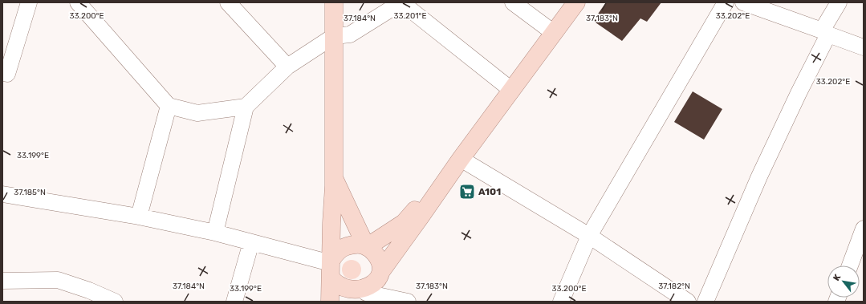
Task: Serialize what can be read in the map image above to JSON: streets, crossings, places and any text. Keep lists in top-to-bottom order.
{
  "places": {
    "supermarket": ["A101"]
  },
  "north": "top left",
  "coordinates": [
    "33.200°E",
    "33.201°E",
    "33.202°E",
    "37.184°N",
    "37.183°N",
    "33.199°E",
    "37.185°N",
    "37.182°N"
  ]
}
